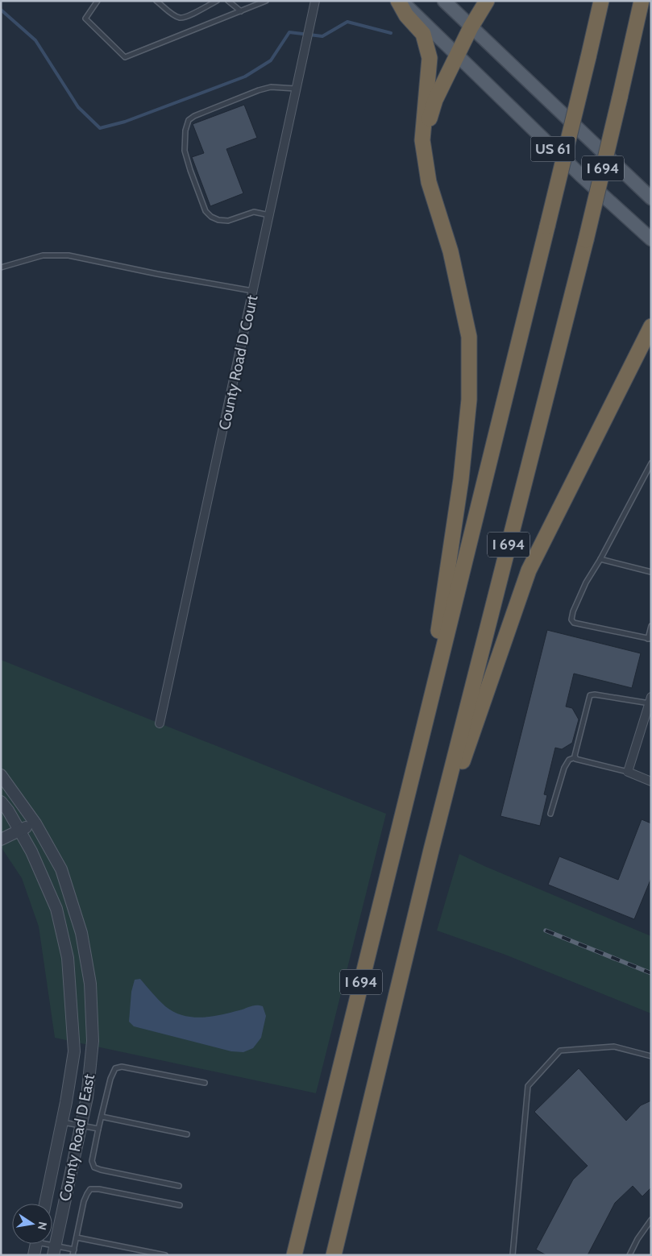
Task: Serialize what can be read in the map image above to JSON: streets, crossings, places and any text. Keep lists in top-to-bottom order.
{
  "streets": {
    "highway": ["I 694"],
    "main road": ["US 61"],
    "street": ["County Road D Court", "County Road D East"]
  },
  "north": "right"
}
